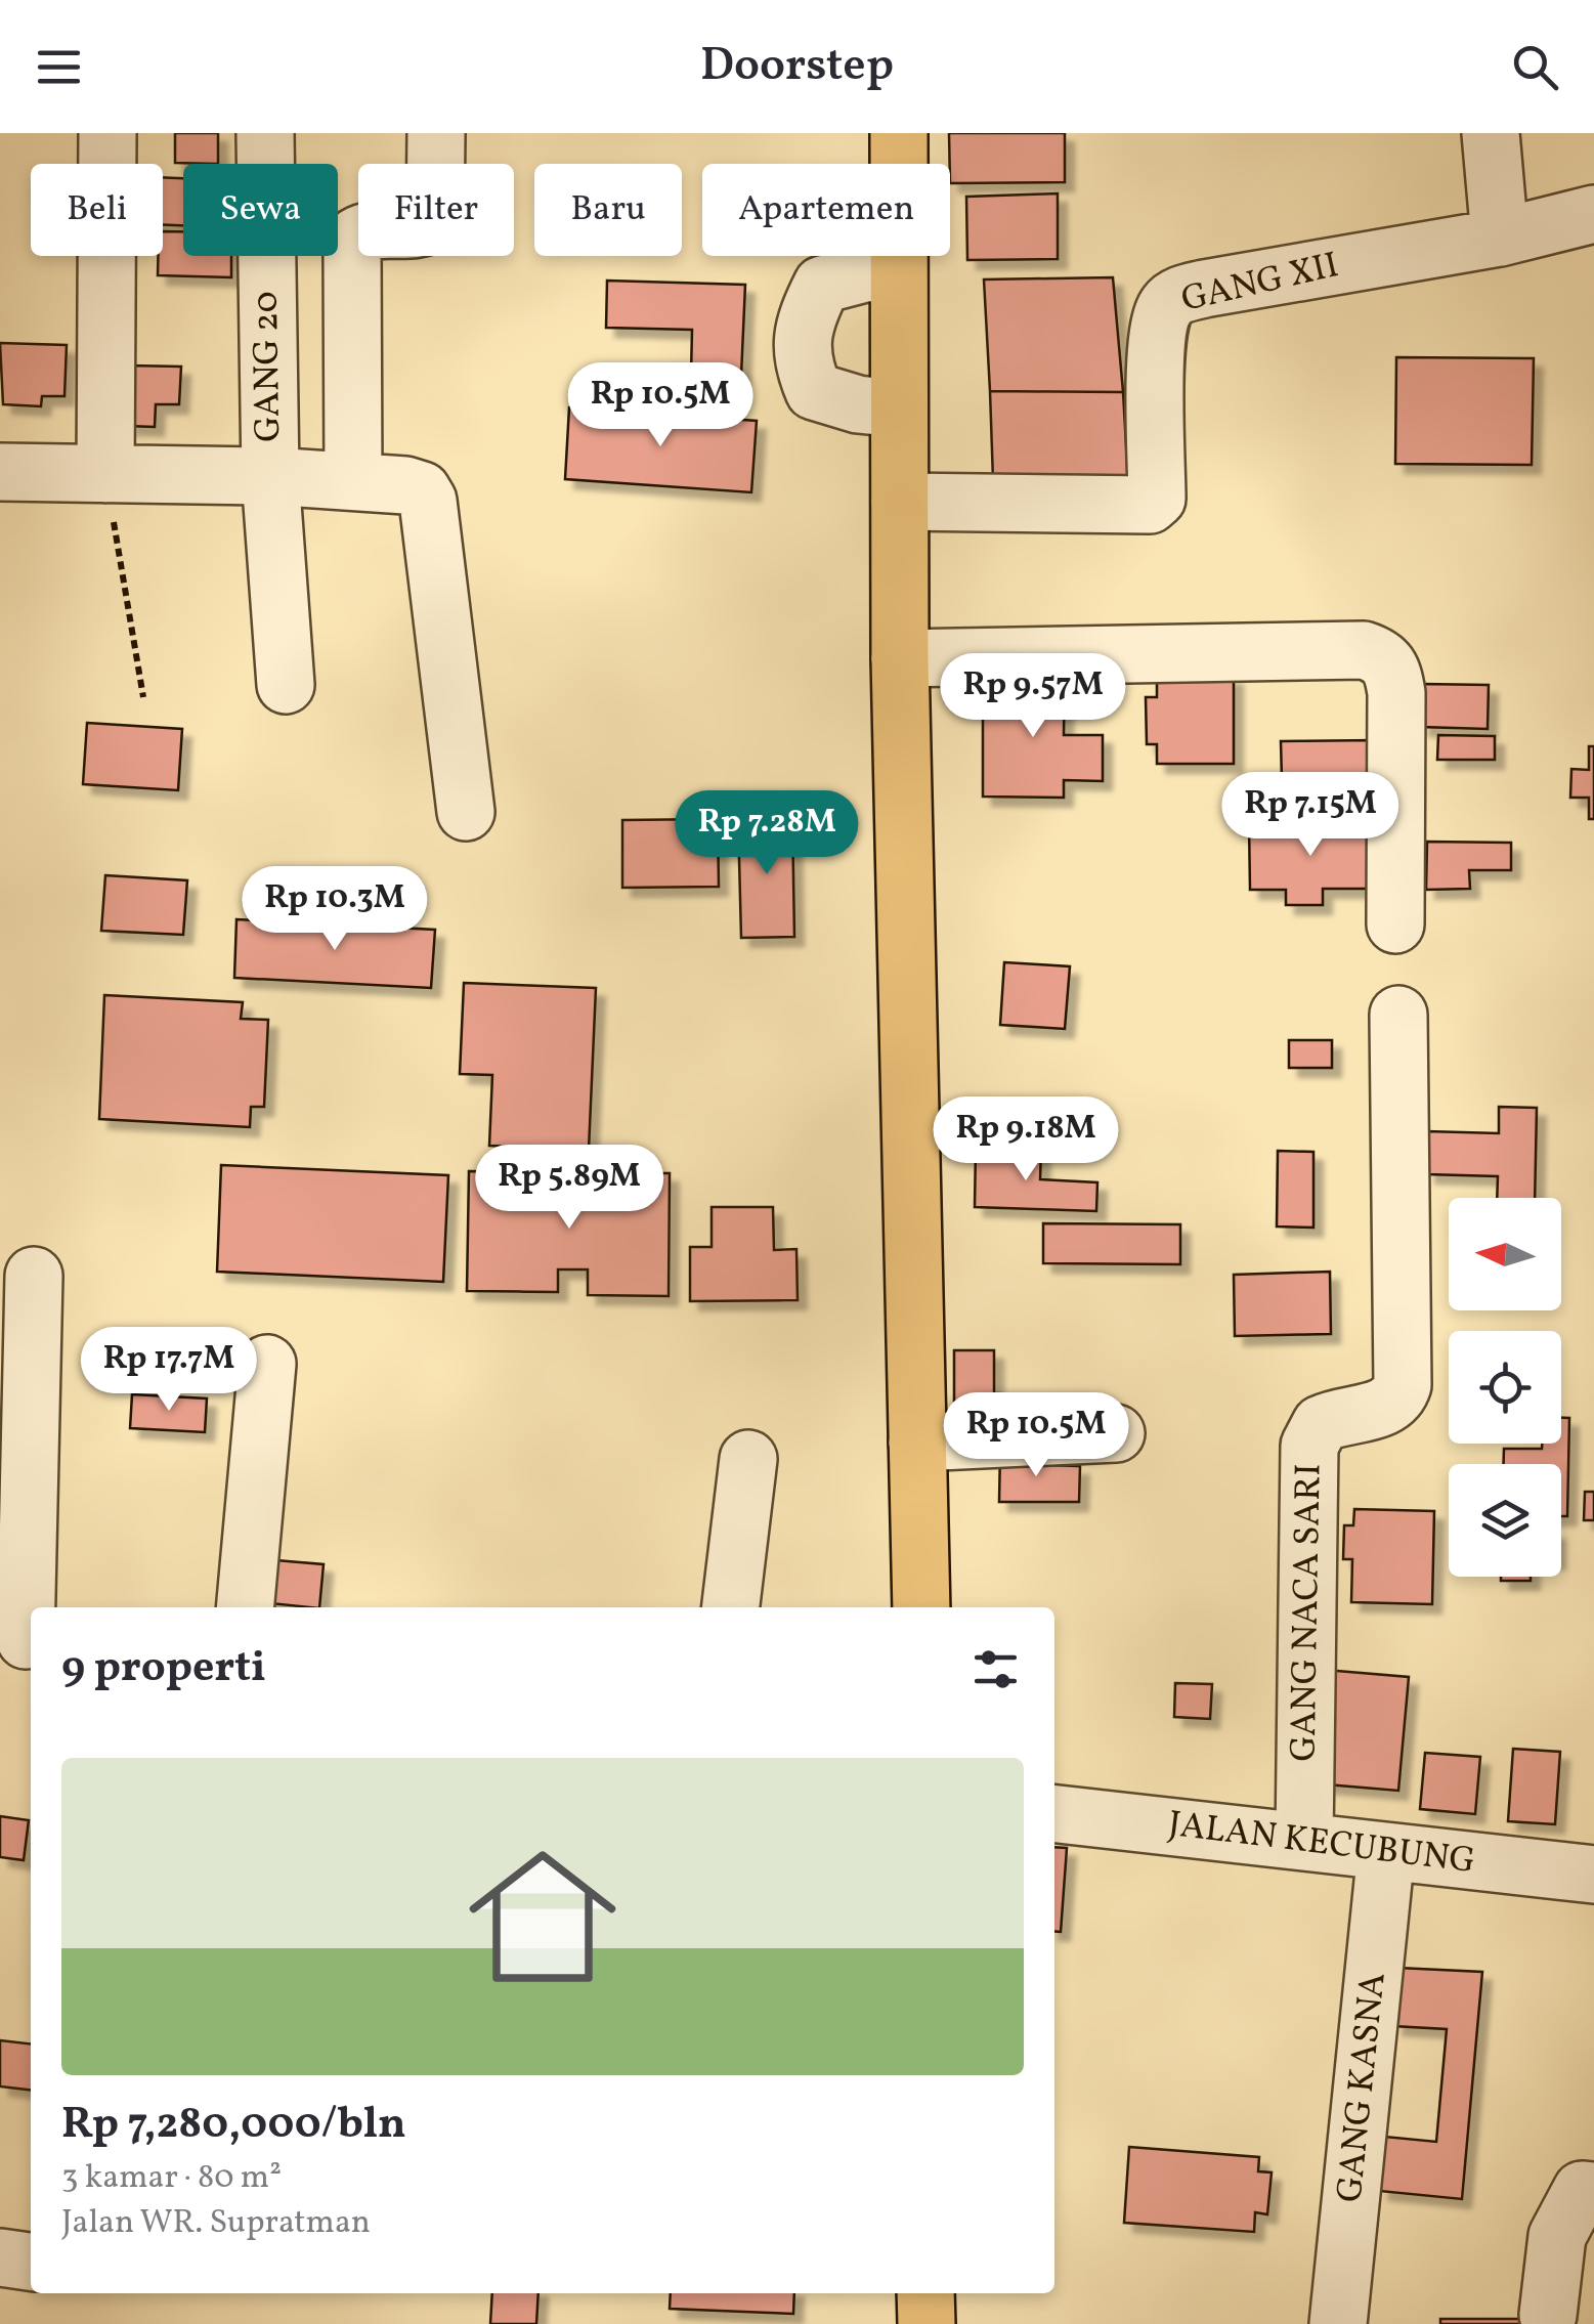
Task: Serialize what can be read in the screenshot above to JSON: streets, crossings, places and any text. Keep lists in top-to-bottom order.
{
  "streets": {
    "street": [
      "GANG XII",
      "GANG 20",
      "GANG NACA SARI",
      "JALAN KECUBUNG",
      "GANG KASNA"
    ]
  },
  "crossings": [
    ["GANG NACA SARI", "JALAN KECUBUNG"],
    ["JALAN KECUBUNG", "GANG KASNA"]
  ],
  "north": "left",
  "page": {
    "header": "Doorstep",
    "chip": [
      "Beli",
      "Sewa",
      "Filter",
      "Baru",
      "Apartemen"
    ],
    "price": [
      "Rp 10.5M",
      "Rp 9.57M",
      "Rp 7.15M",
      "Rp 7.28M",
      "Rp 10.3M",
      "Rp 9.18M",
      "Rp 5.89M",
      "Rp 17.7M",
      "Rp 10.5M"
    ],
    "heading": "9 properti",
    "list": [
      {
        "name": "Rp 7,280,000/bln",
        "note": "3 kamar · 80 m² · Jalan WR. Supratman"
      }
    ]
  }
}
